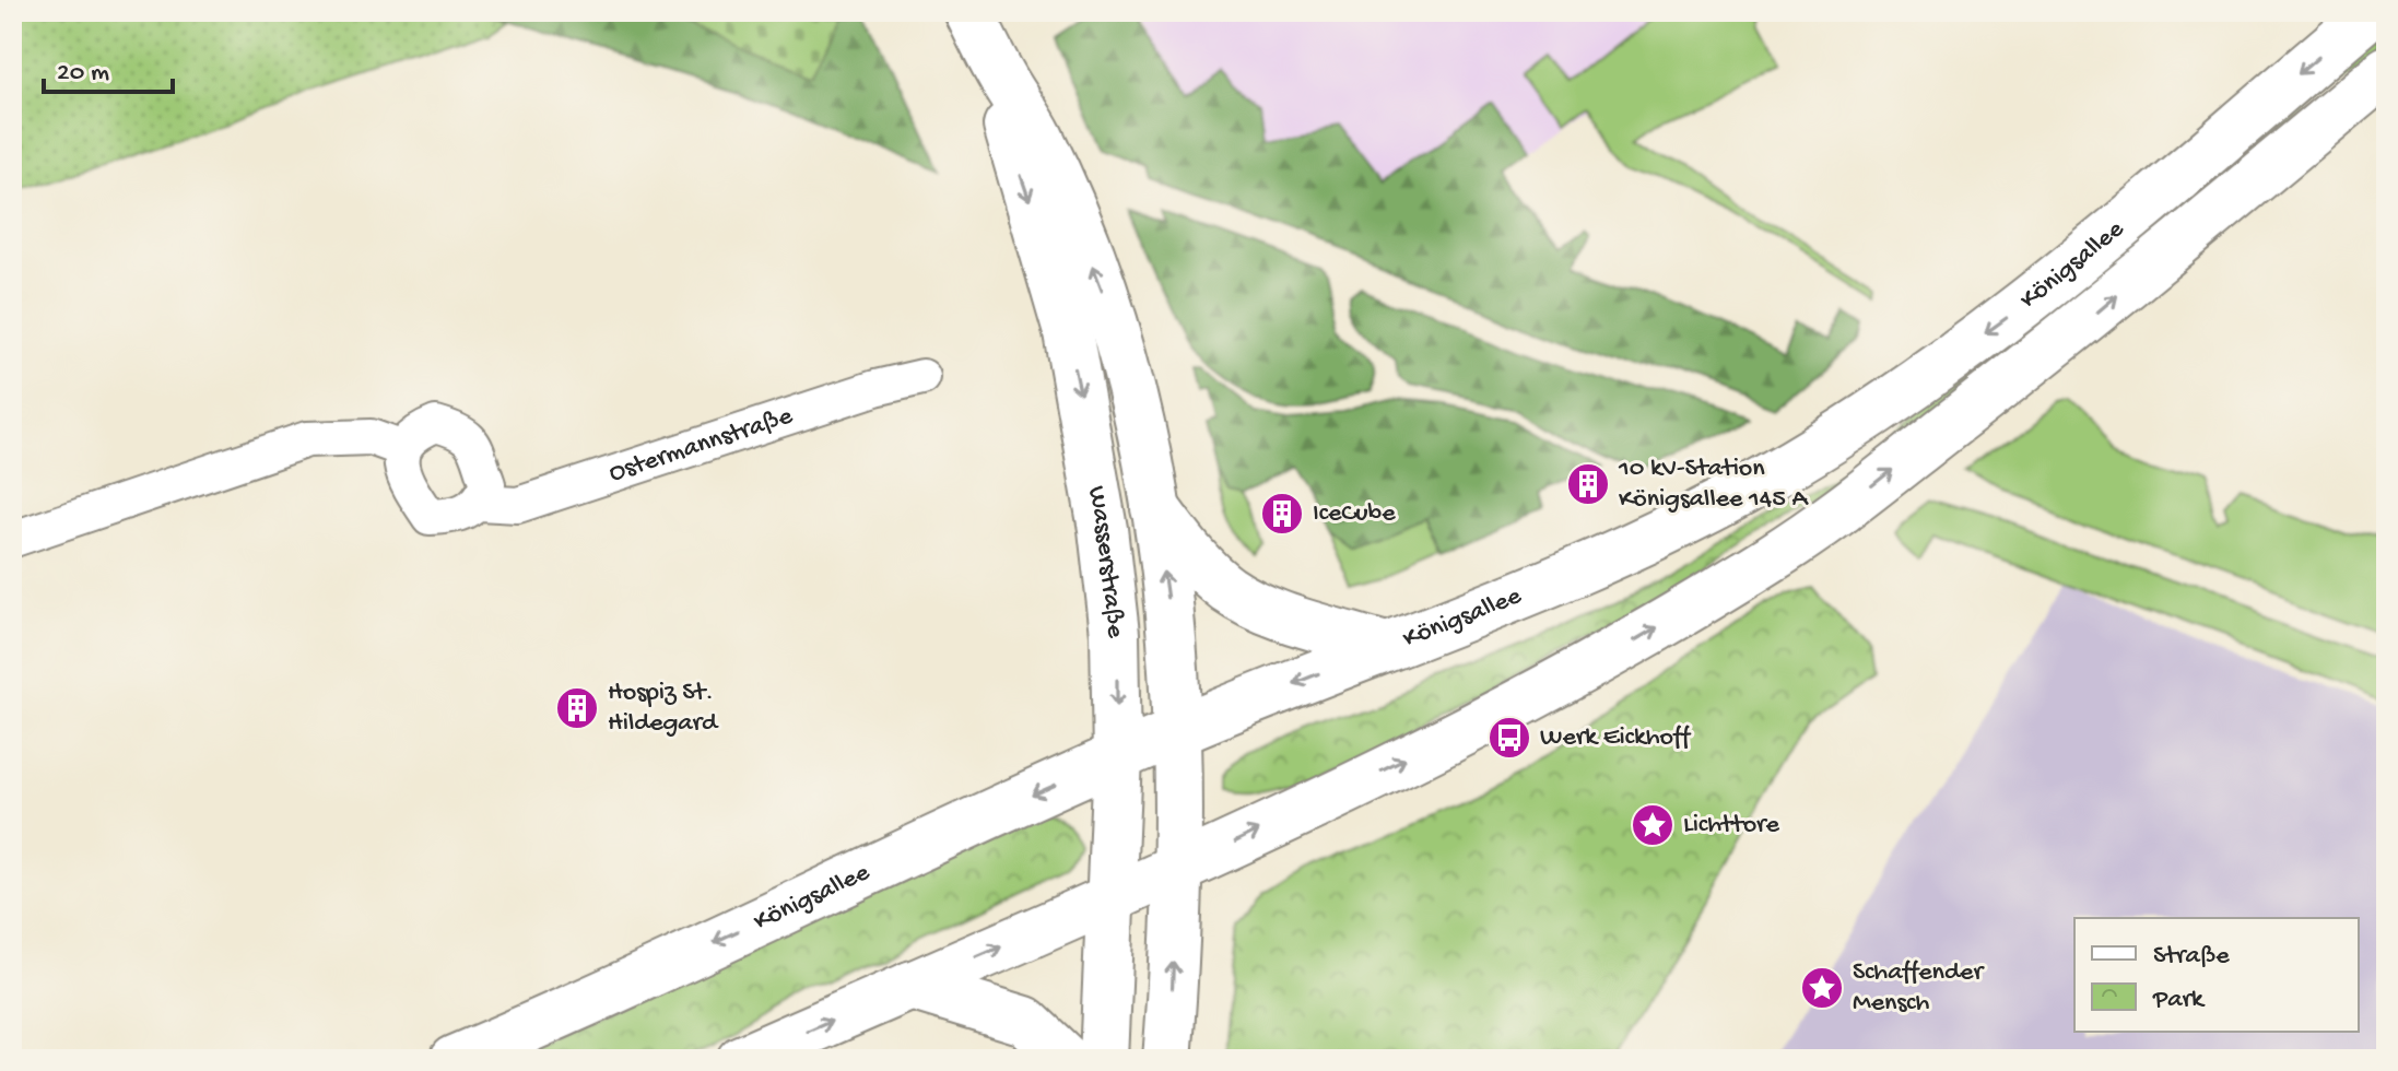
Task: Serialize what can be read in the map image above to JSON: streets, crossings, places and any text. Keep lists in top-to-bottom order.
{
  "streets": {
    "main road": ["Königsallee", "Wasserstraße"],
    "street": ["Ostermannstraße"]
  },
  "crossings": [
    ["Königsallee", "Wasserstraße"]
  ],
  "places": {
    "building": ["10 kV-Station Königsallee 145 A", "IceCube", "Hospiz St. Hildegard"],
    "bus stop": ["Werk Eickhoff"],
    "place": ["Lichttore", "Schaffender Mensch"]
  },
  "legend": ["Straße", "Park"],
  "scale_bar": "20 m"
}
